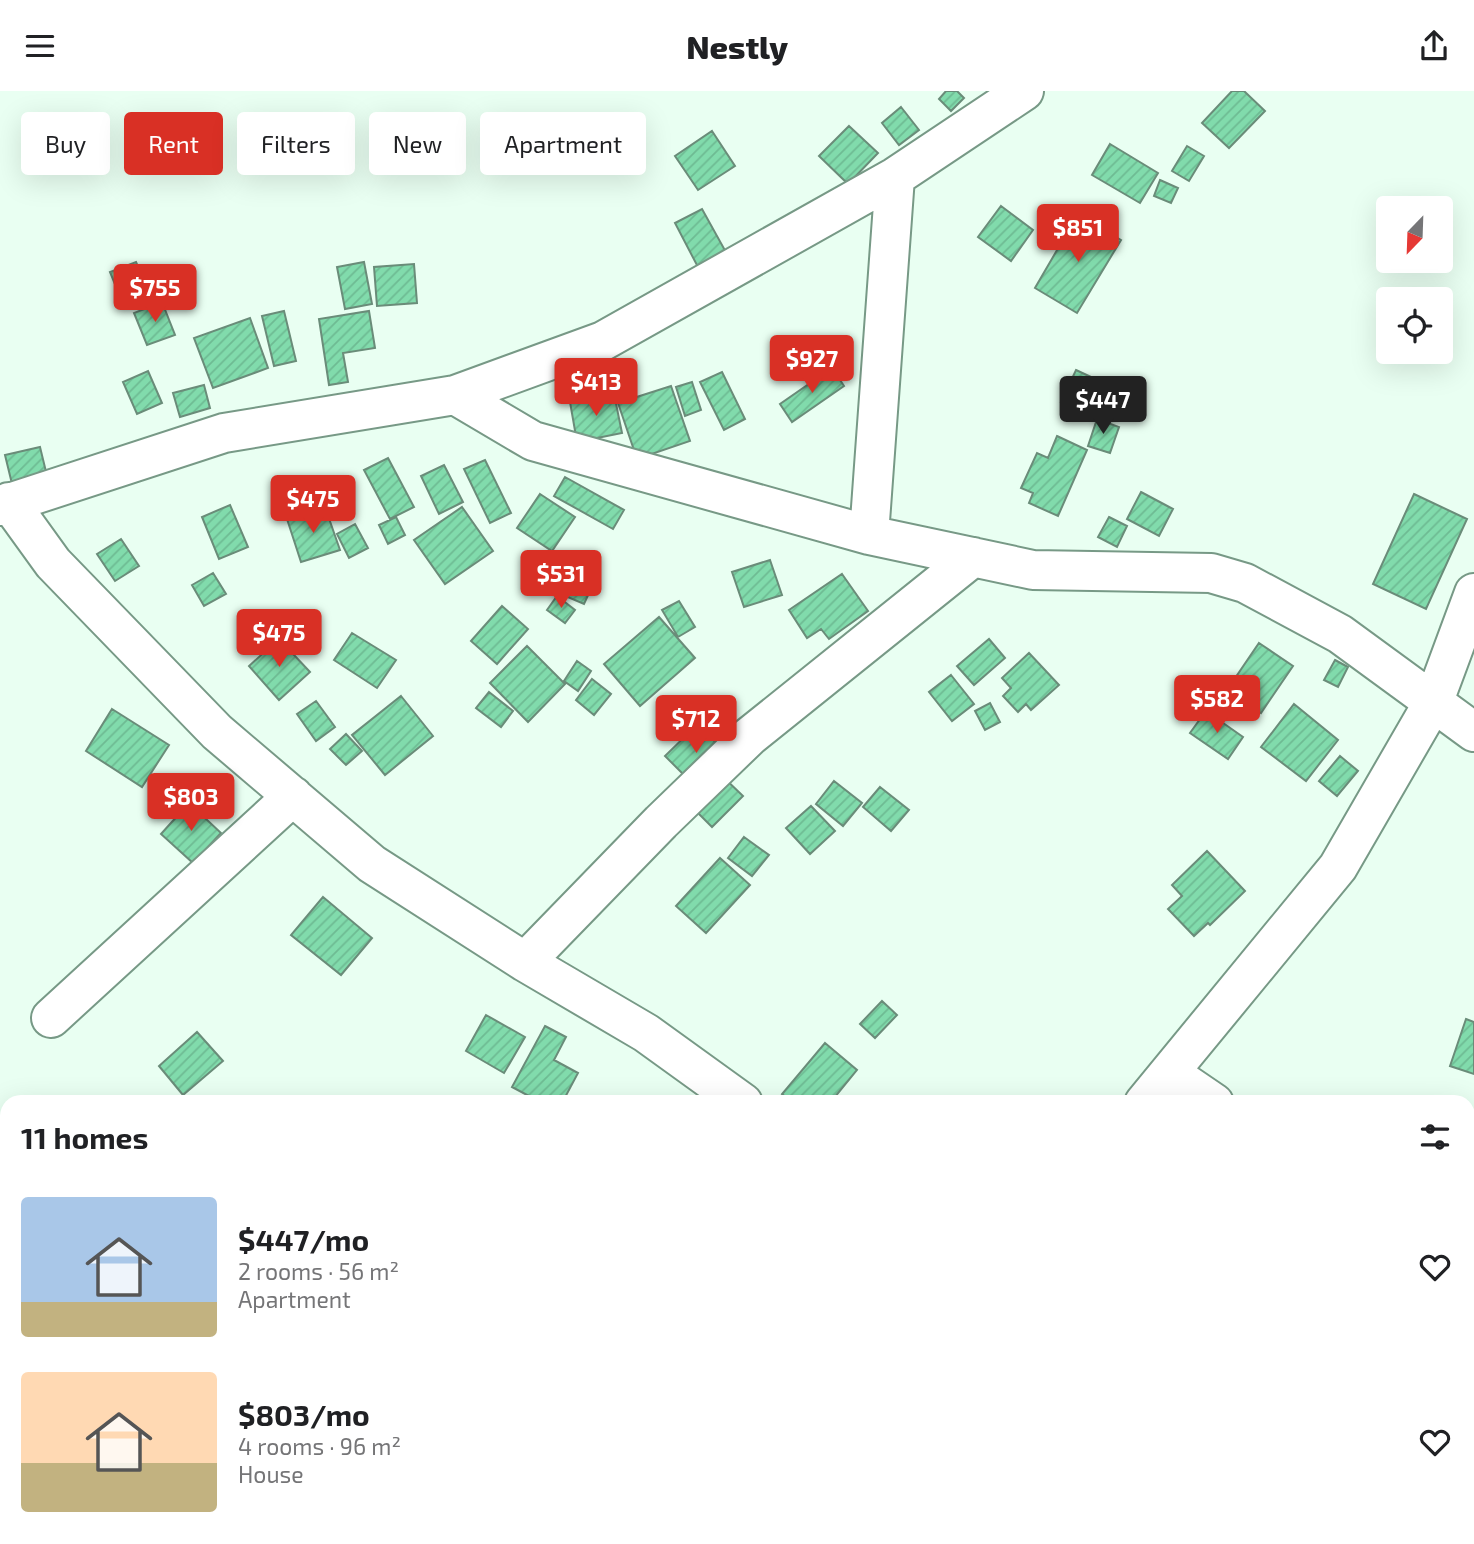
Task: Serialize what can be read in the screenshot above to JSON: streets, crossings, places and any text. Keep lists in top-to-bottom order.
{
  "north": "bottom left",
  "page": {
    "header": "Nestly",
    "chip": [
      "Buy",
      "Rent",
      "Filters",
      "New",
      "Apartment"
    ],
    "price": [
      "$851",
      "$755",
      "$927",
      "$413",
      "$447",
      "$475",
      "$531",
      "$475",
      "$582",
      "$712",
      "$803"
    ],
    "heading": "11 homes",
    "list": [
      {
        "name": "$447/mo",
        "note": "2 rooms · 56 m² · Apartment"
      },
      {
        "name": "$803/mo",
        "note": "4 rooms · 96 m² · House"
      }
    ]
  }
}
